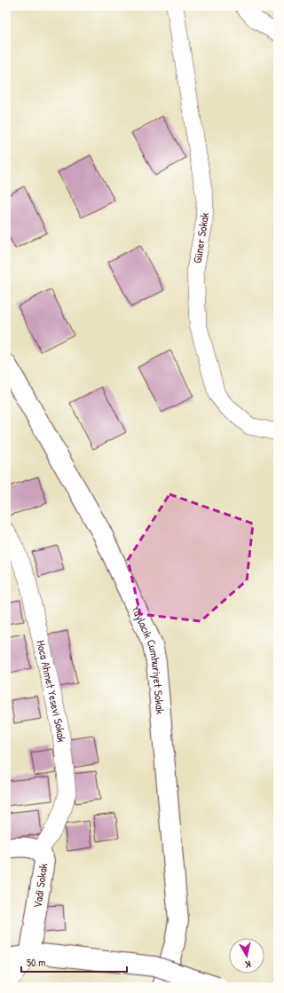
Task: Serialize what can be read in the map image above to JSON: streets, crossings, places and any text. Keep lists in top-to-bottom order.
{
  "streets": {
    "street": [
      "Güner Sokak",
      "Yaylacık Cumhuriyet Sokak",
      "Hoca Ahmet Yesevi Sokak",
      "Vadi Sokak"
    ]
  },
  "crossings": [
    ["Hoca Ahmet Yesevi Sokak", "Vadi Sokak"]
  ],
  "scale_bar": "50 m",
  "north": "bottom"
}
